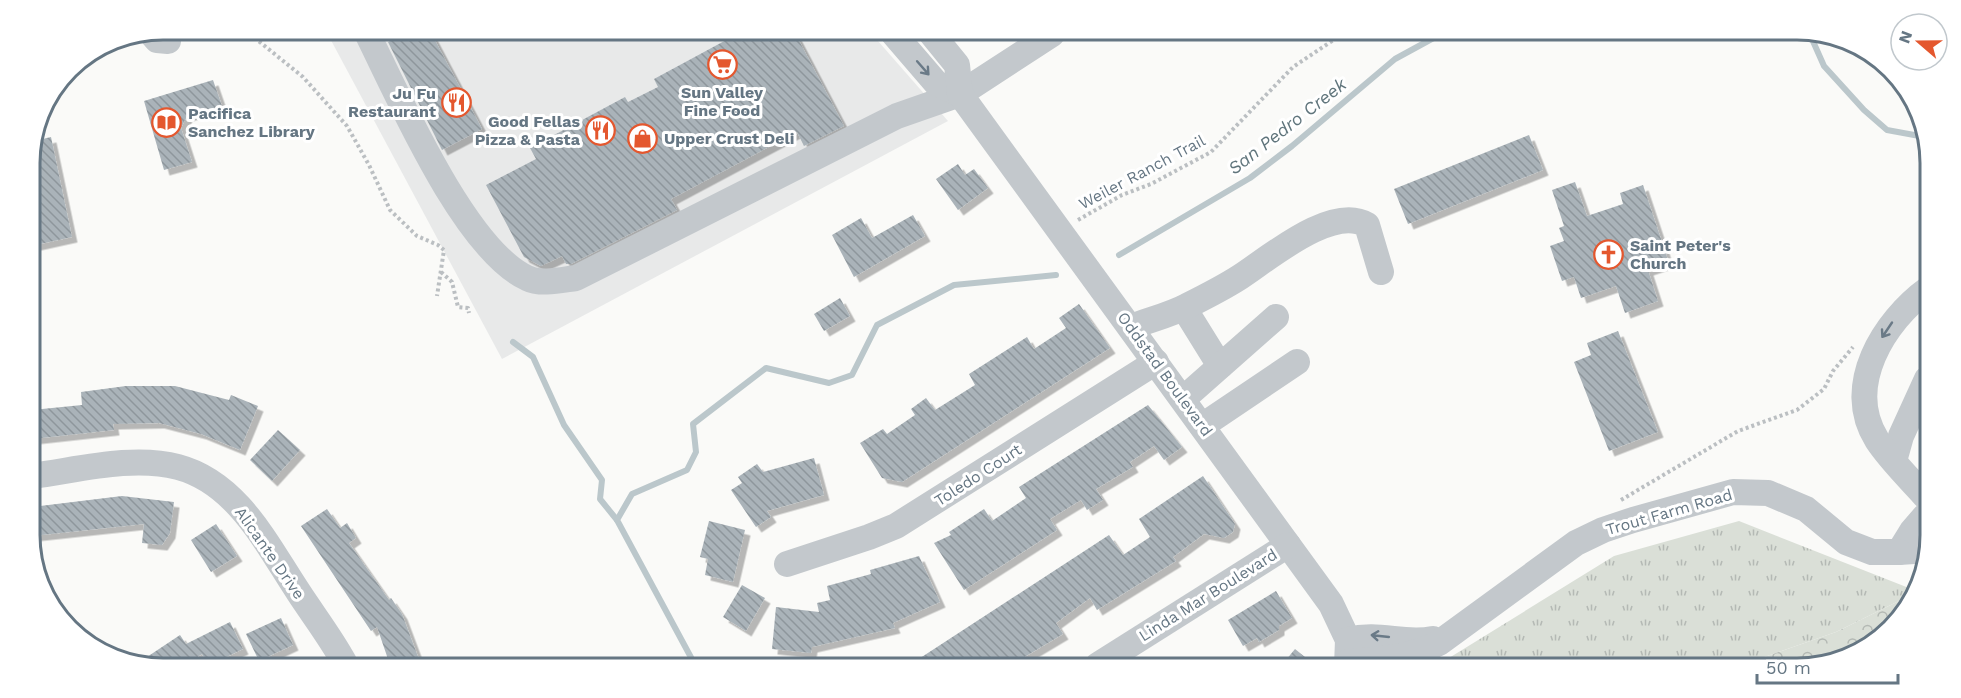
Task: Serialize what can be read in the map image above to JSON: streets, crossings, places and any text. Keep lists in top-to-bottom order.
{
  "streets": {
    "street": [
      "Oddstad Boulevard",
      "Toledo Court",
      "Trout Farm Road",
      "Alicante Drive",
      "Linda Mar Boulevard"
    ],
    "path": ["Weiler Ranch Trail"]
  },
  "crossings": [
    ["Weiler Ranch Trail", "Oddstad Boulevard"],
    ["Oddstad Boulevard", "Toledo Court"],
    ["Oddstad Boulevard", "Trout Farm Road"],
    ["Oddstad Boulevard", "Linda Mar Boulevard"]
  ],
  "water": ["San Pedro Creek"],
  "places": {
    "supermarket": ["Sun Valley Fine Food"],
    "restaurant": ["Ju Fu Restaurant", "Good Fellas Pizza & Pasta"],
    "library": ["Pacifica Sanchez Library"],
    "shop": ["Upper Crust Deli"],
    "church": ["Saint Peter's Church"]
  },
  "scale_bar": "50 m",
  "north": "left"
}
